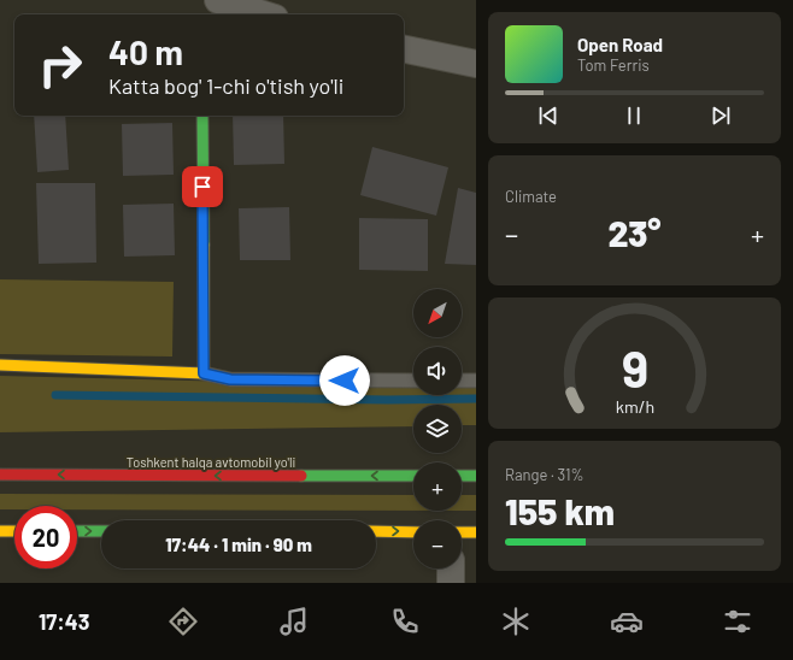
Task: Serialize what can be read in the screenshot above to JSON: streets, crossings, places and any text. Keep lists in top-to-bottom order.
{
  "streets": {
    "main road": ["Toshkent halqa avtomobil yo'li"]
  },
  "one_way": ["Toshkent halqa avtomobil yo'li"],
  "north": "bottom left",
  "page": {
    "turn": ["40 m", "Katta bog' 1-chi o'tish yo'li"],
    "song": ["Open Road", "Tom Ferris"],
    "tile": [
      "Climate",
      ["Range · 31%", "155 km"]
    ],
    "heat": ["−", "23°", "+"],
    "map_buttons": ["+", "−"],
    "limit": "20",
    "trip": "17:44 · 1 min · 90 m",
    "tabs": "17:43",
    "gauge": ["9", "km/h"]
  }
}
